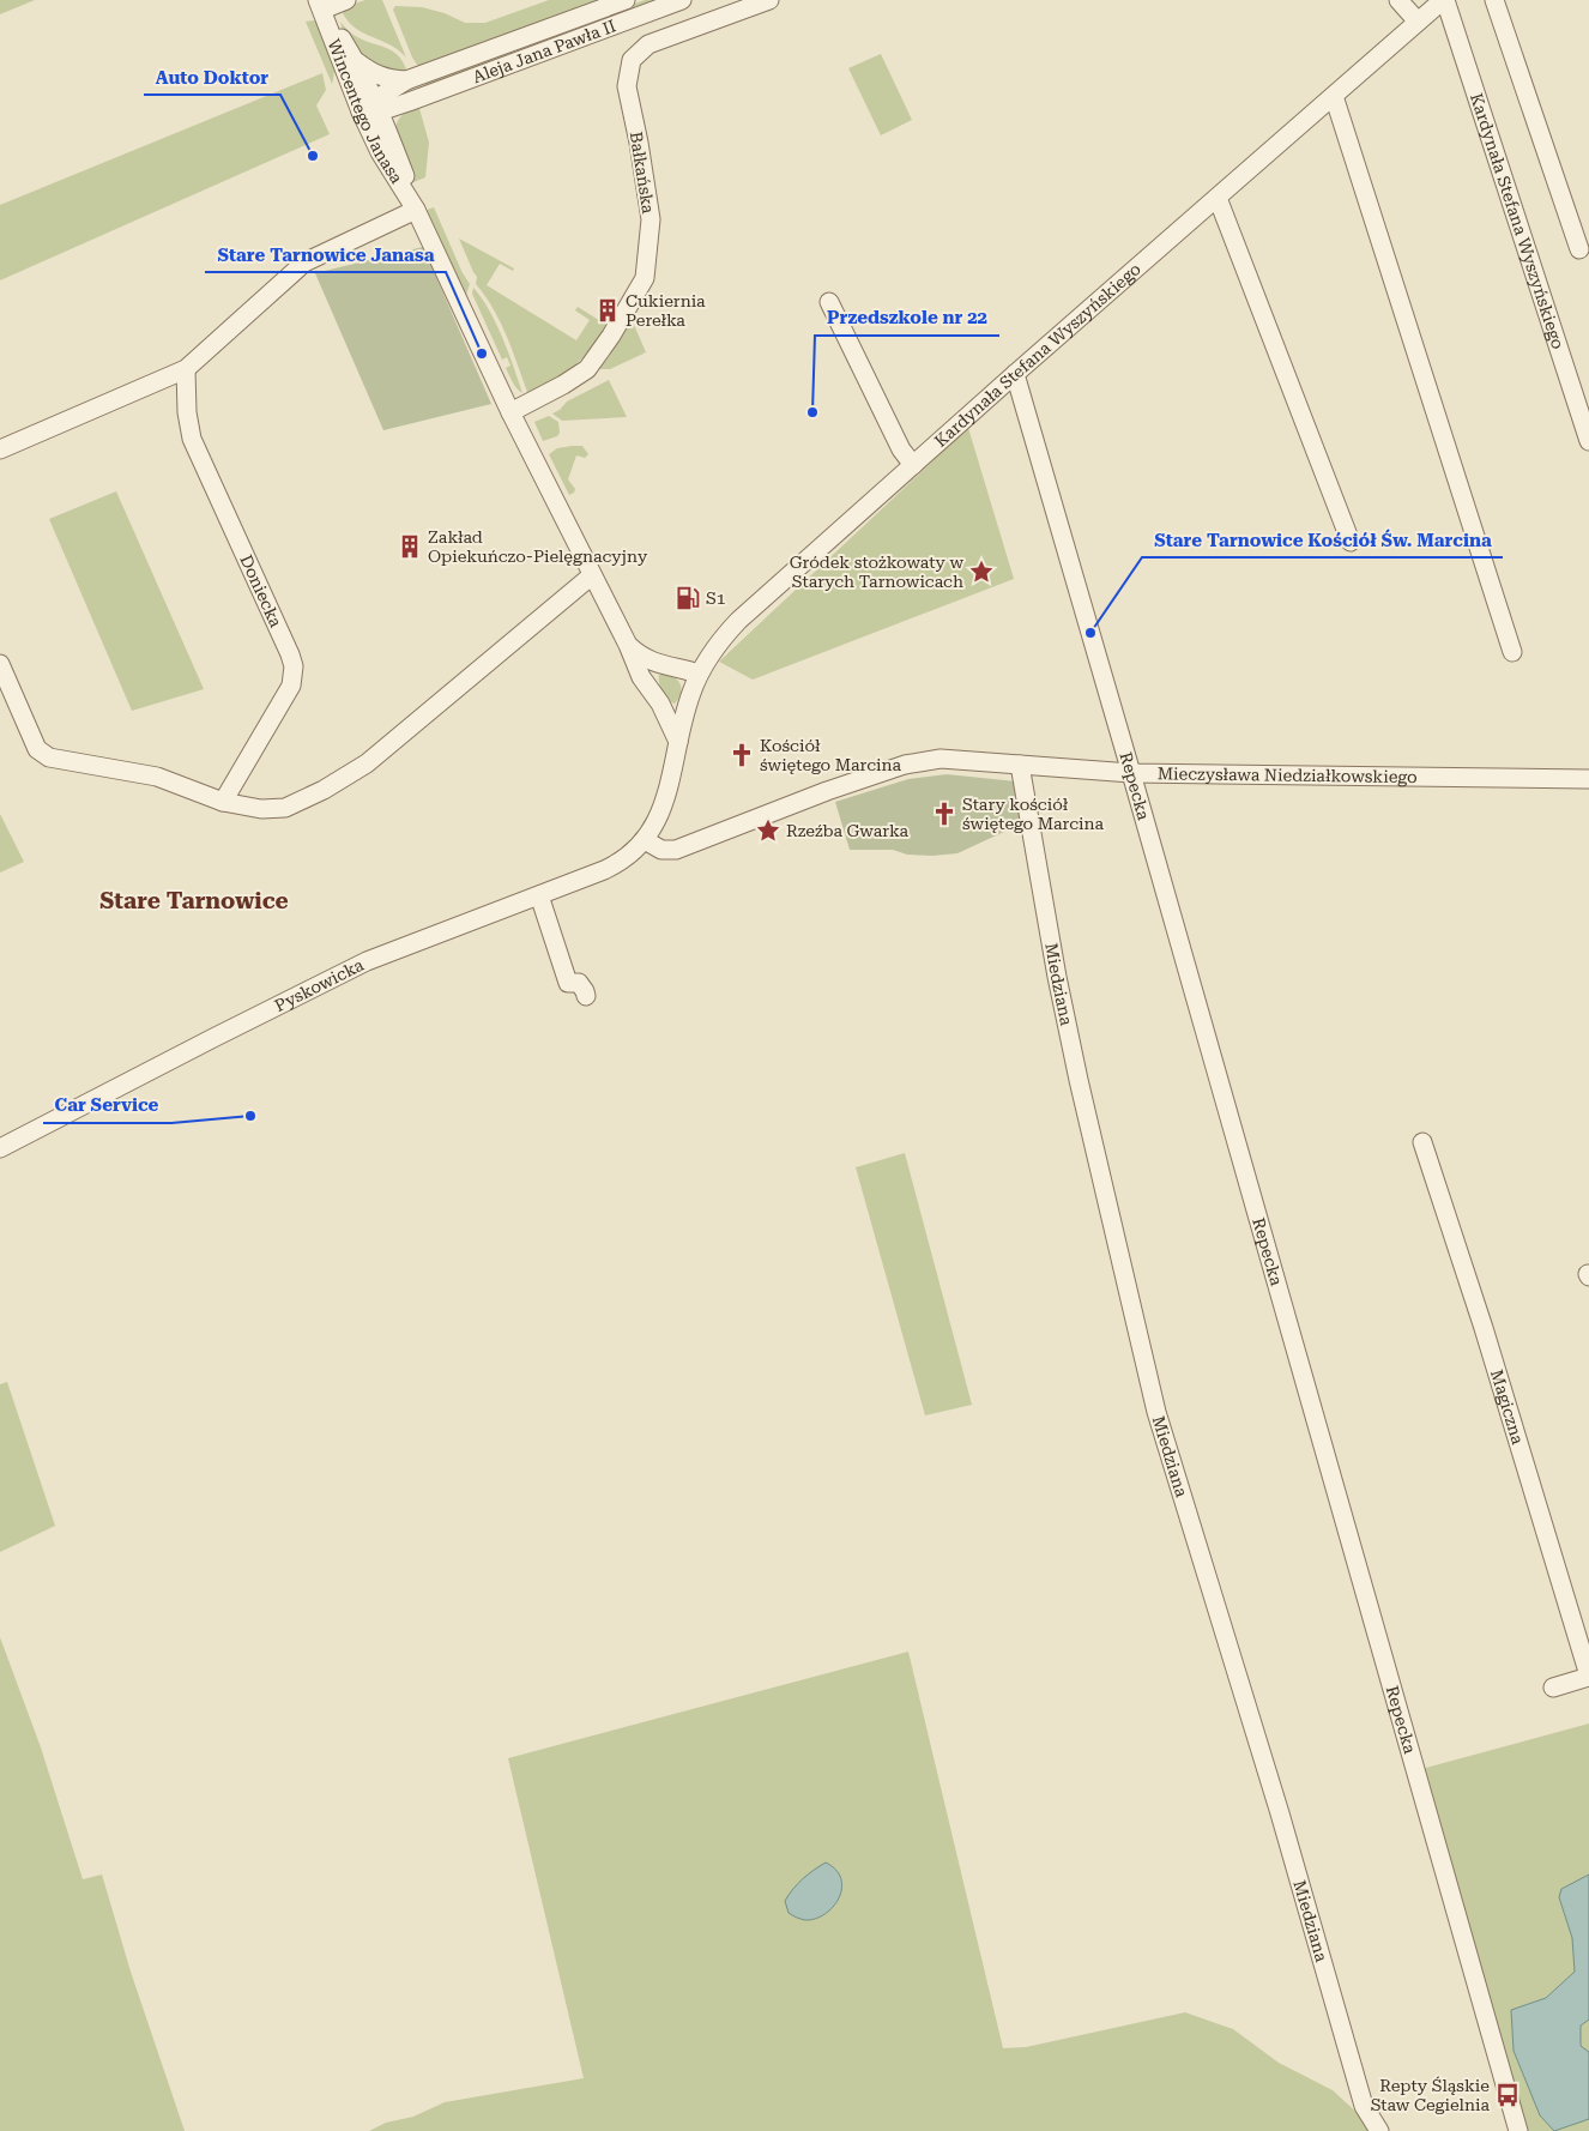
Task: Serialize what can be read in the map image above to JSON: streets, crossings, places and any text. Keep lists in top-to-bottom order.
{
  "streets": {
    "street": [
      "Aleja Jana Pawła II",
      "Wincentego Janasa",
      "Bałkańska",
      "Kardynała Stefana Wyszyńskiego",
      "Doniecka",
      "Mieczysława Niedziałkowskiego",
      "Repecka",
      "Miedziana",
      "Pyskowicka",
      "Magiczna"
    ]
  },
  "crossings": [
    ["Aleja Jana Pawła II", "Wincentego Janasa"],
    ["Wincentego Janasa", "Bałkańska"],
    ["Wincentego Janasa", "Kardynała Stefana Wyszyńskiego"],
    ["Kardynała Stefana Wyszyńskiego", "Mieczysława Niedziałkowskiego"],
    ["Kardynała Stefana Wyszyńskiego", "Repecka"],
    ["Kardynała Stefana Wyszyńskiego", "Pyskowicka"],
    ["Mieczysława Niedziałkowskiego", "Repecka"],
    ["Mieczysława Niedziałkowskiego", "Miedziana"],
    ["Mieczysława Niedziałkowskiego", "Pyskowicka"]
  ],
  "districts": ["Stare Tarnowice"],
  "places": {
    "other": [
      "Auto Doktor",
      "Stare Tarnowice Janasa",
      "Przedszkole nr 22",
      "Stare Tarnowice Kościół Św. Marcina",
      "Car Service"
    ],
    "building": ["Cukiernia Perełka", "Zakład Opiekuńczo-Pielęgnacyjny"],
    "place": ["Gródek stożkowaty w Starych Tarnowicach", "Rzeźba Gwarka"],
    "fuel station": ["S1"],
    "church": ["Kościół świętego Marcina", "Stary kościół świętego Marcina"],
    "bus stop": ["Repty Śląskie Staw Cegielnia"]
  }
}
